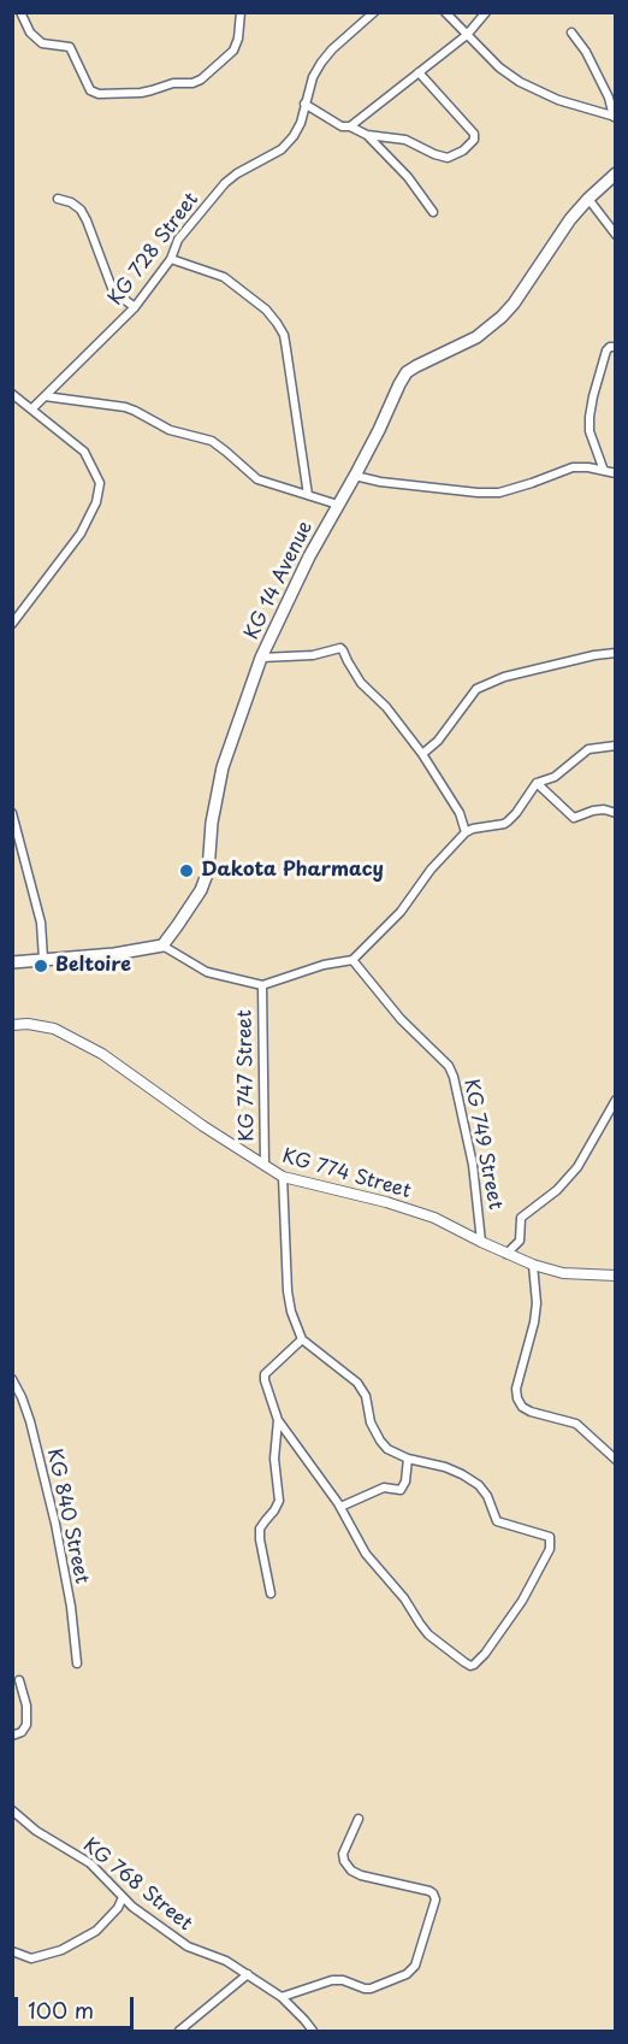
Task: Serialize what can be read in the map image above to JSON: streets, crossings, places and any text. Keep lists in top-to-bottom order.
{
  "streets": {
    "main road": ["KG 14 Avenue"],
    "street": [
      "KG 728 Street",
      "KG 747 Street",
      "KG 749 Street",
      "KG 774 Street",
      "KG 840 Street",
      "KG 768 Street"
    ]
  },
  "crossings": [
    ["KG 747 Street", "KG 774 Street"],
    ["KG 749 Street", "KG 774 Street"]
  ],
  "places": ["Dakota Pharmacy", "Beltoire"],
  "scale_bar": "100 m"
}
